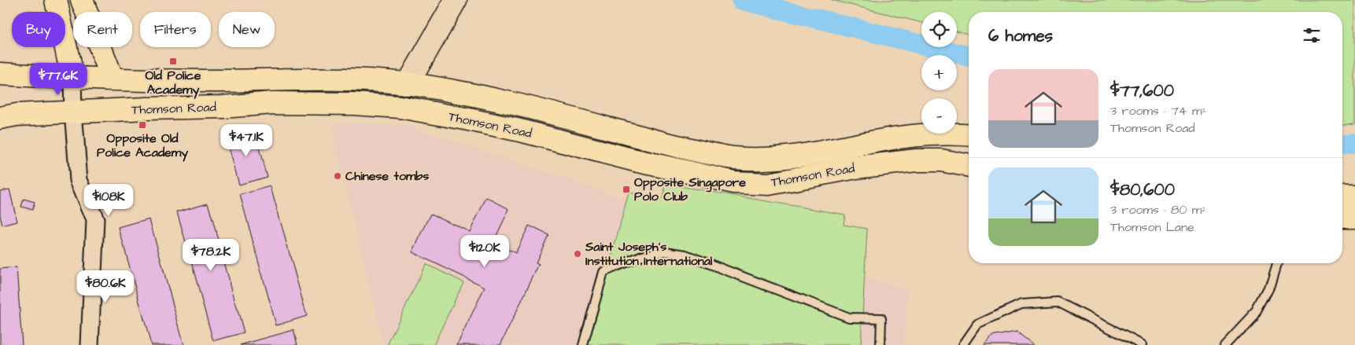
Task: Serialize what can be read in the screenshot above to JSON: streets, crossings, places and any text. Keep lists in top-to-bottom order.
{
  "streets": {
    "main road": ["Thomson Road"]
  },
  "places": {
    "transit": ["Old Police Academy", "Opposite Old Police Academy", "Opposite Singapore Polo Club"],
    "other": ["Chinese tombs", "Saint Joseph's Institution International"]
  },
  "page": {
    "map_buttons": ["+", "−"],
    "chip": [
      "Buy",
      "Rent",
      "Filters",
      "New"
    ],
    "heading": "6 homes",
    "list": [
      {
        "name": "$77,600",
        "note": "3 rooms · 74 m² · Thomson Road"
      },
      {
        "name": "$80,600",
        "note": "3 rooms · 80 m² · Thomson Lane"
      }
    ],
    "price": [
      "$77.6K",
      "$47.1K",
      "$108K",
      "$120K",
      "$78.2K",
      "$80.6K"
    ]
  }
}
